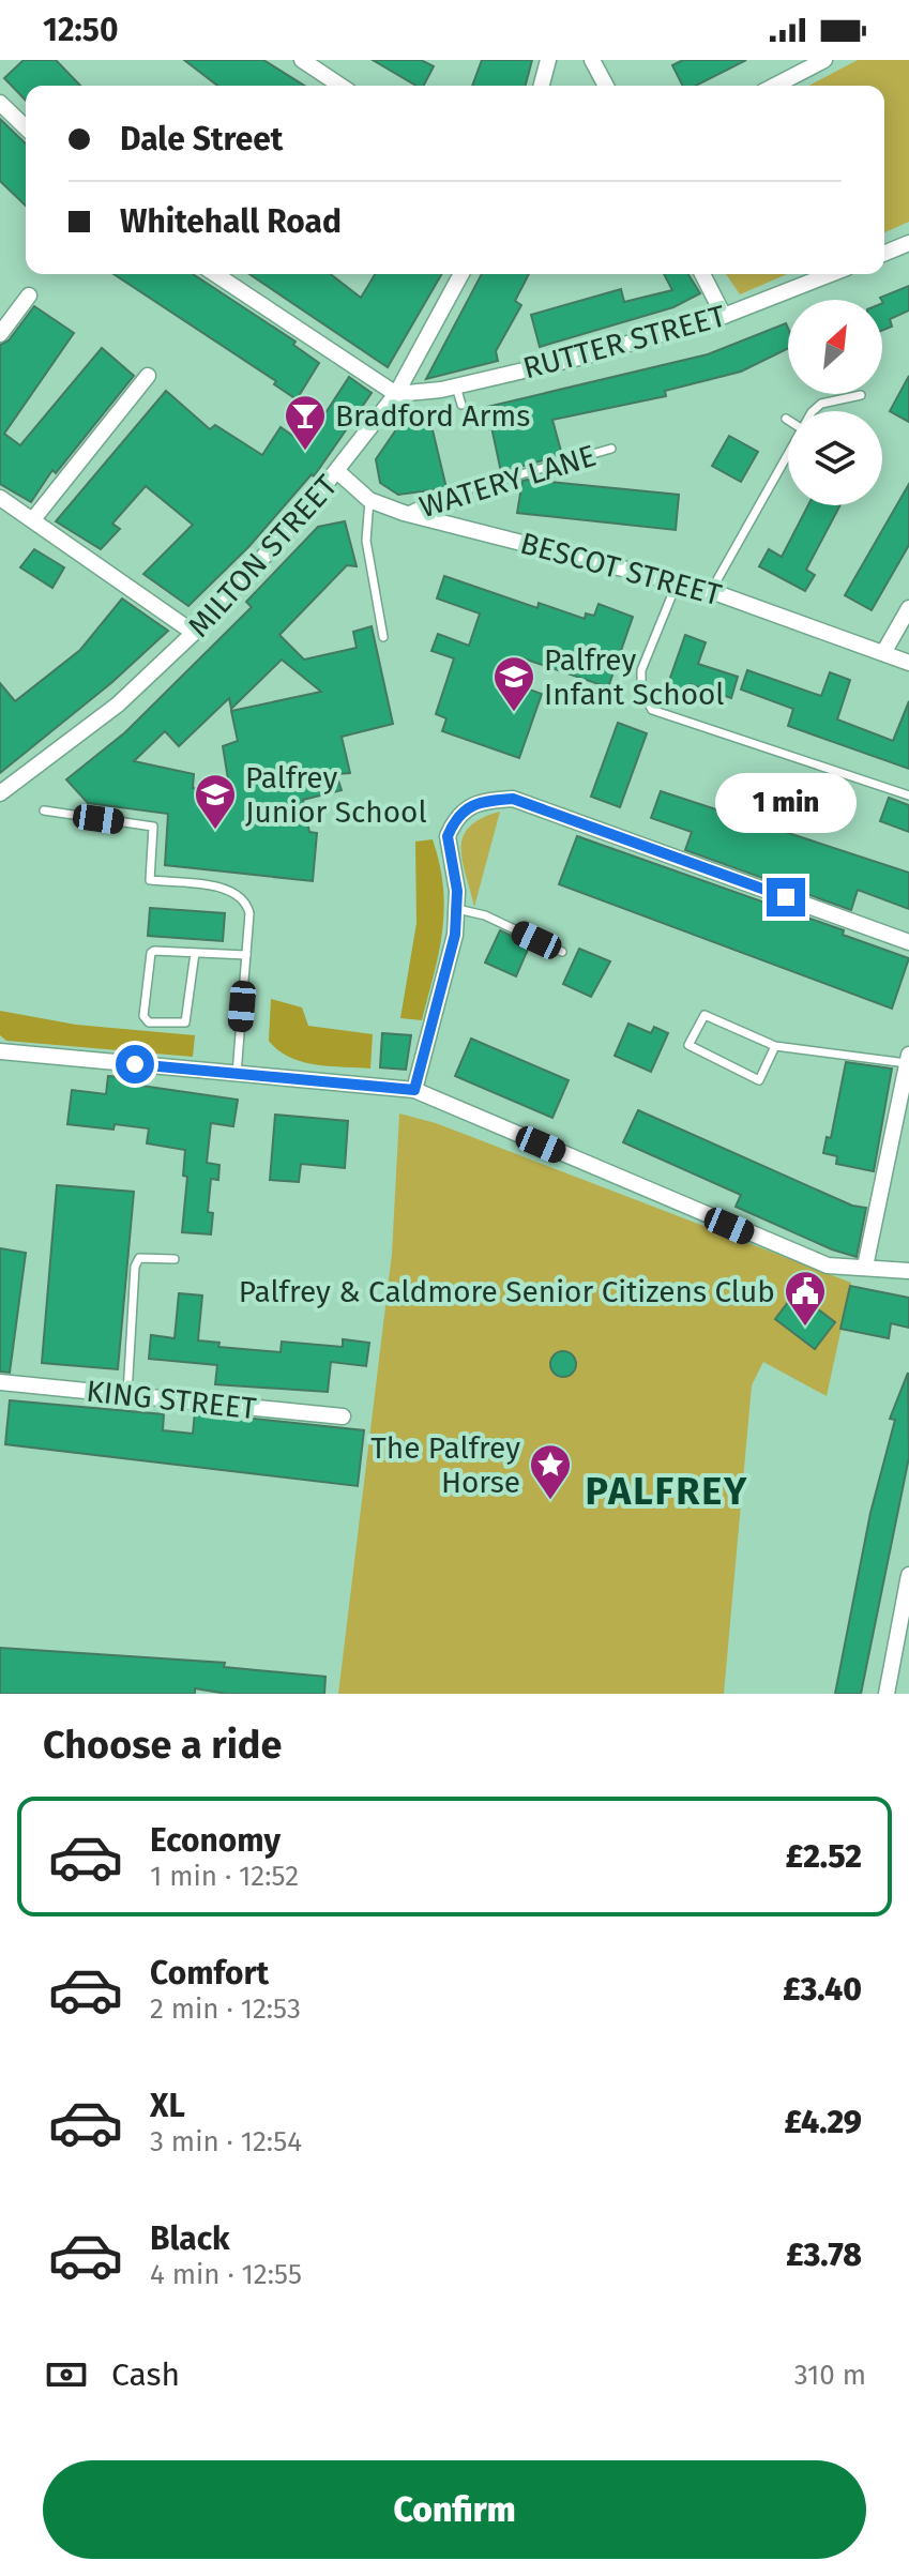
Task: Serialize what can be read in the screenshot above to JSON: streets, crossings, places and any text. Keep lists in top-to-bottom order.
{
  "streets": {
    "street": [
      "RUTTER STREET",
      "MILTON STREET",
      "BESCOT STREET",
      "KING STREET"
    ],
    "lane": ["WATERY LANE"]
  },
  "crossings": [
    ["RUTTER STREET", "MILTON STREET"],
    ["WATERY LANE", "BESCOT STREET"],
    ["MILTON STREET", "BESCOT STREET"]
  ],
  "districts": ["PALFREY"],
  "places": {
    "bar": ["Bradford Arms"],
    "school or university": ["Palfrey Infant School", "Palfrey Junior School"],
    "public building": ["Palfrey & Caldmore Senior Citizens Club"],
    "place": ["The Palfrey Horse"]
  },
  "north": "top right",
  "page": {
    "status": "12:50",
    "banner": ["Dale Street", "Whitehall Road"],
    "bubble": "1 min",
    "heading": "Choose a ride",
    "list": [
      {
        "name": "Economy",
        "note": "1 min · 12:52",
        "value": "£2.52"
      },
      {
        "name": "Comfort",
        "note": "2 min · 12:53",
        "value": "£3.40"
      },
      {
        "name": "XL",
        "note": "3 min · 12:54",
        "value": "£4.29"
      },
      {
        "name": "Black",
        "note": "4 min · 12:55",
        "value": "£3.78"
      }
    ],
    "pay": ["Cash", "310 m"],
    "buttons": "Confirm"
  }
}
